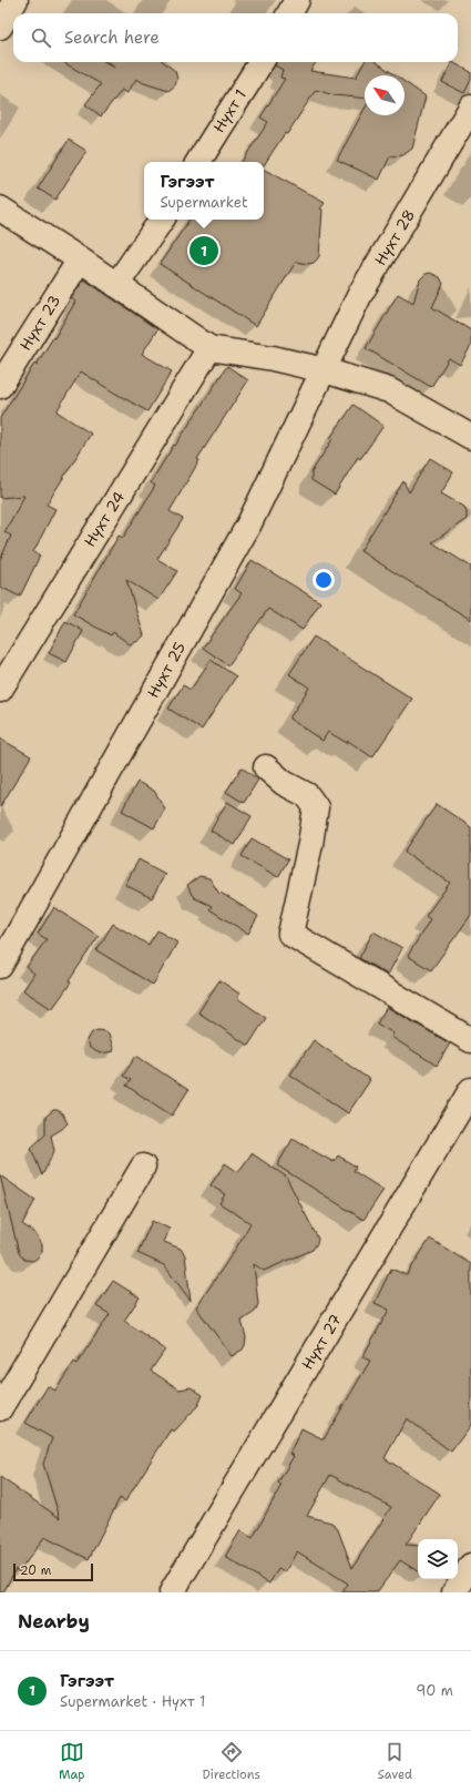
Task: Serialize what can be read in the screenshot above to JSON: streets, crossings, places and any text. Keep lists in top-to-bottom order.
{
  "streets": {
    "street": [
      "Нүхт 1",
      "Нүхт 28",
      "Нүхт 23",
      "Нүхт 24",
      "Нүхт 25",
      "Нүхт 27"
    ]
  },
  "crossings": [
    ["Нүхт 28", "Нүхт 25"]
  ],
  "scale_bar": "20 m",
  "north": "top left",
  "page": {
    "search": "Search here",
    "popup": ["Гэгээт", "Supermarket"],
    "pins": "1",
    "scale": "20 m",
    "heading": "Nearby",
    "list": [
      {
        "mark": "1",
        "name": "Гэгээт",
        "note": "Supermarket · Нүхт 1",
        "value": "90 m"
      }
    ],
    "nav": ["Map", "Directions", "Saved"]
  }
}
